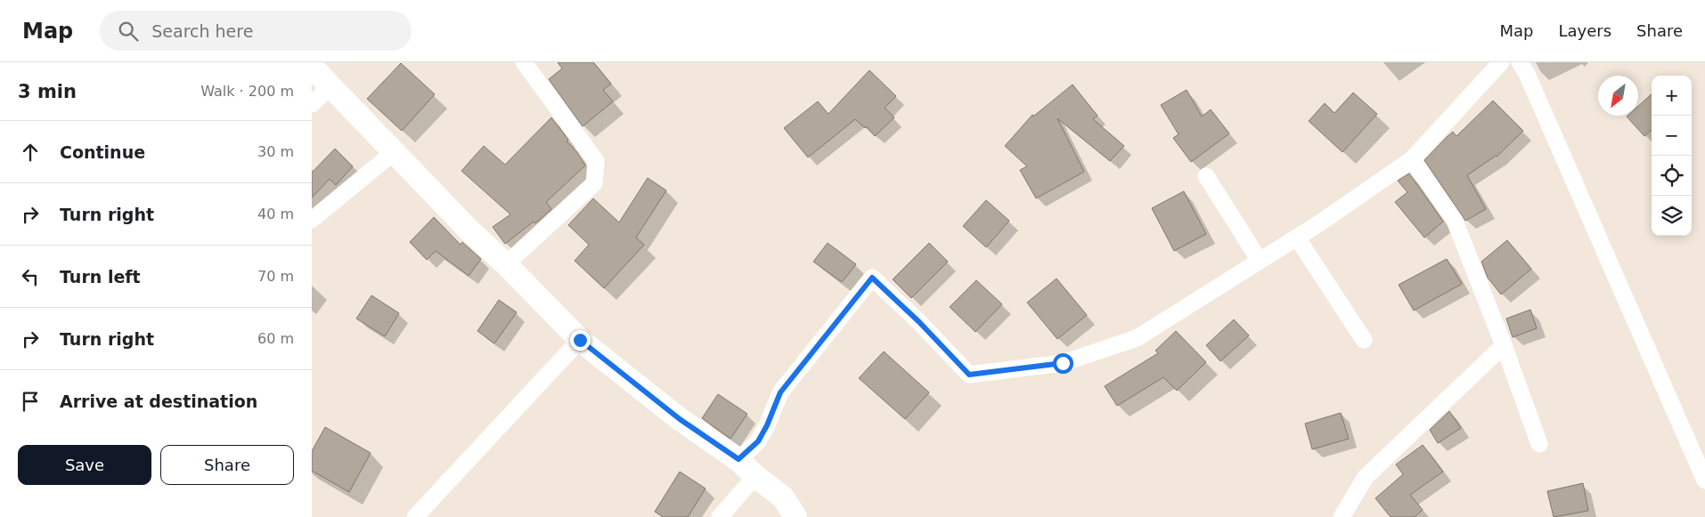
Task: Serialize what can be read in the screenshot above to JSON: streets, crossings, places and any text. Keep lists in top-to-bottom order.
{
  "north": "bottom left",
  "page": {
    "header": "Map",
    "search": "Search here",
    "nav": ["Map", "Layers", "Share"],
    "heading": ["3 min", "Walk · 200 m"],
    "map_buttons": ["+", "−"],
    "list": [
      ["Continue", "30 m"],
      ["Turn right", "40 m"],
      ["Turn left", "70 m"],
      ["Turn right", "60 m"],
      "Arrive at destination"
    ],
    "buttons": ["Save", "Share"]
  }
}
